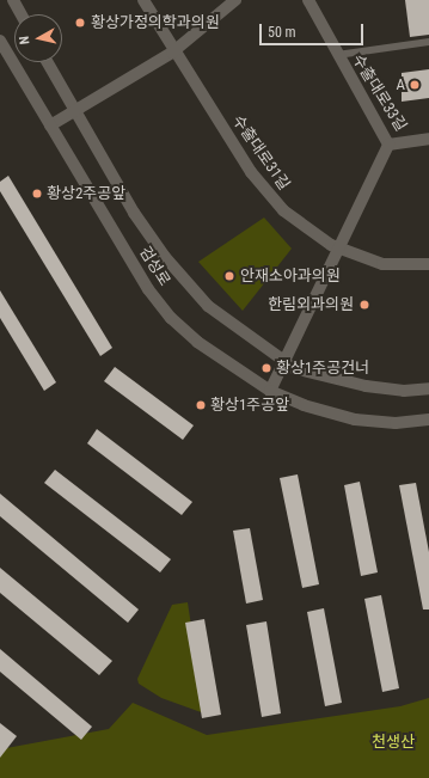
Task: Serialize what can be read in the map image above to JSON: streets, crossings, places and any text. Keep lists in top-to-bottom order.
{
  "streets": {
    "street": ["수출대로33길", "수출대로31길", "검성로"]
  },
  "parks": ["천생산"],
  "places": [
    "황상가정의학과의원",
    "A",
    "황상2주공앞",
    "안재소아과의원",
    "한림외과의원",
    "황상1주공건너",
    "황상1주공앞"
  ],
  "scale_bar": "50 m",
  "north": "left"
}
